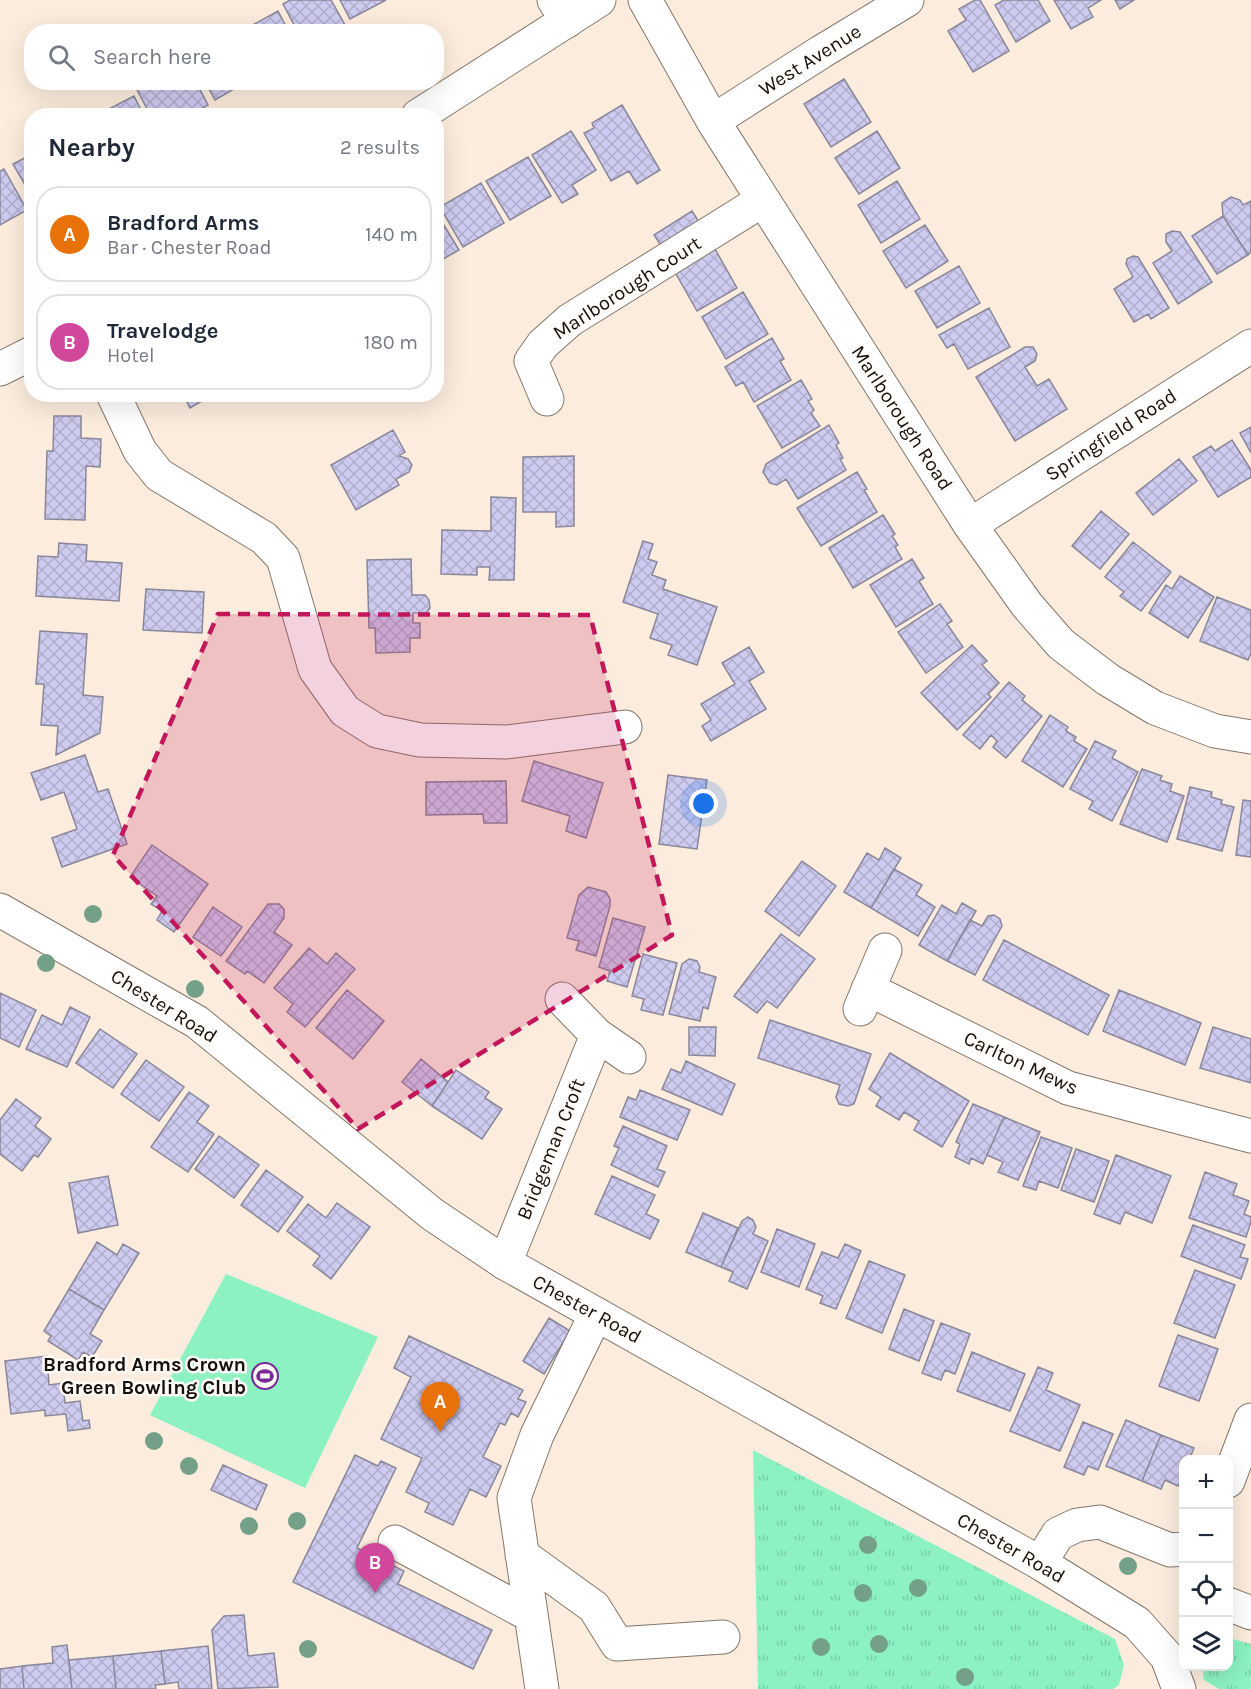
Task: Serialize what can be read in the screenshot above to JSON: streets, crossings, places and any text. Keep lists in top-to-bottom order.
{
  "streets": {
    "street": [
      "West Avenue",
      "Marlborough Court",
      "Marlborough Road",
      "Springfield Road",
      "Chester Road",
      "Carlton Mews",
      "Bridgeman Croft"
    ]
  },
  "crossings": [
    ["West Avenue", "Marlborough Road"],
    ["Marlborough Court", "Marlborough Road"],
    ["Marlborough Road", "Springfield Road"],
    ["Chester Road", "Bridgeman Croft"]
  ],
  "places": {
    "sports": ["Bradford Arms Crown Green Bowling Club"]
  },
  "page": {
    "search": "Search here",
    "heading": ["Nearby", "2 results"],
    "list": [
      {
        "mark": "A",
        "name": "Bradford Arms",
        "note": "Bar · Chester Road",
        "value": "140 m"
      },
      {
        "mark": "B",
        "name": "Travelodge",
        "note": "Hotel",
        "value": "180 m"
      }
    ],
    "pins": ["A", "B"],
    "map_buttons": ["+", "−"]
  }
}
